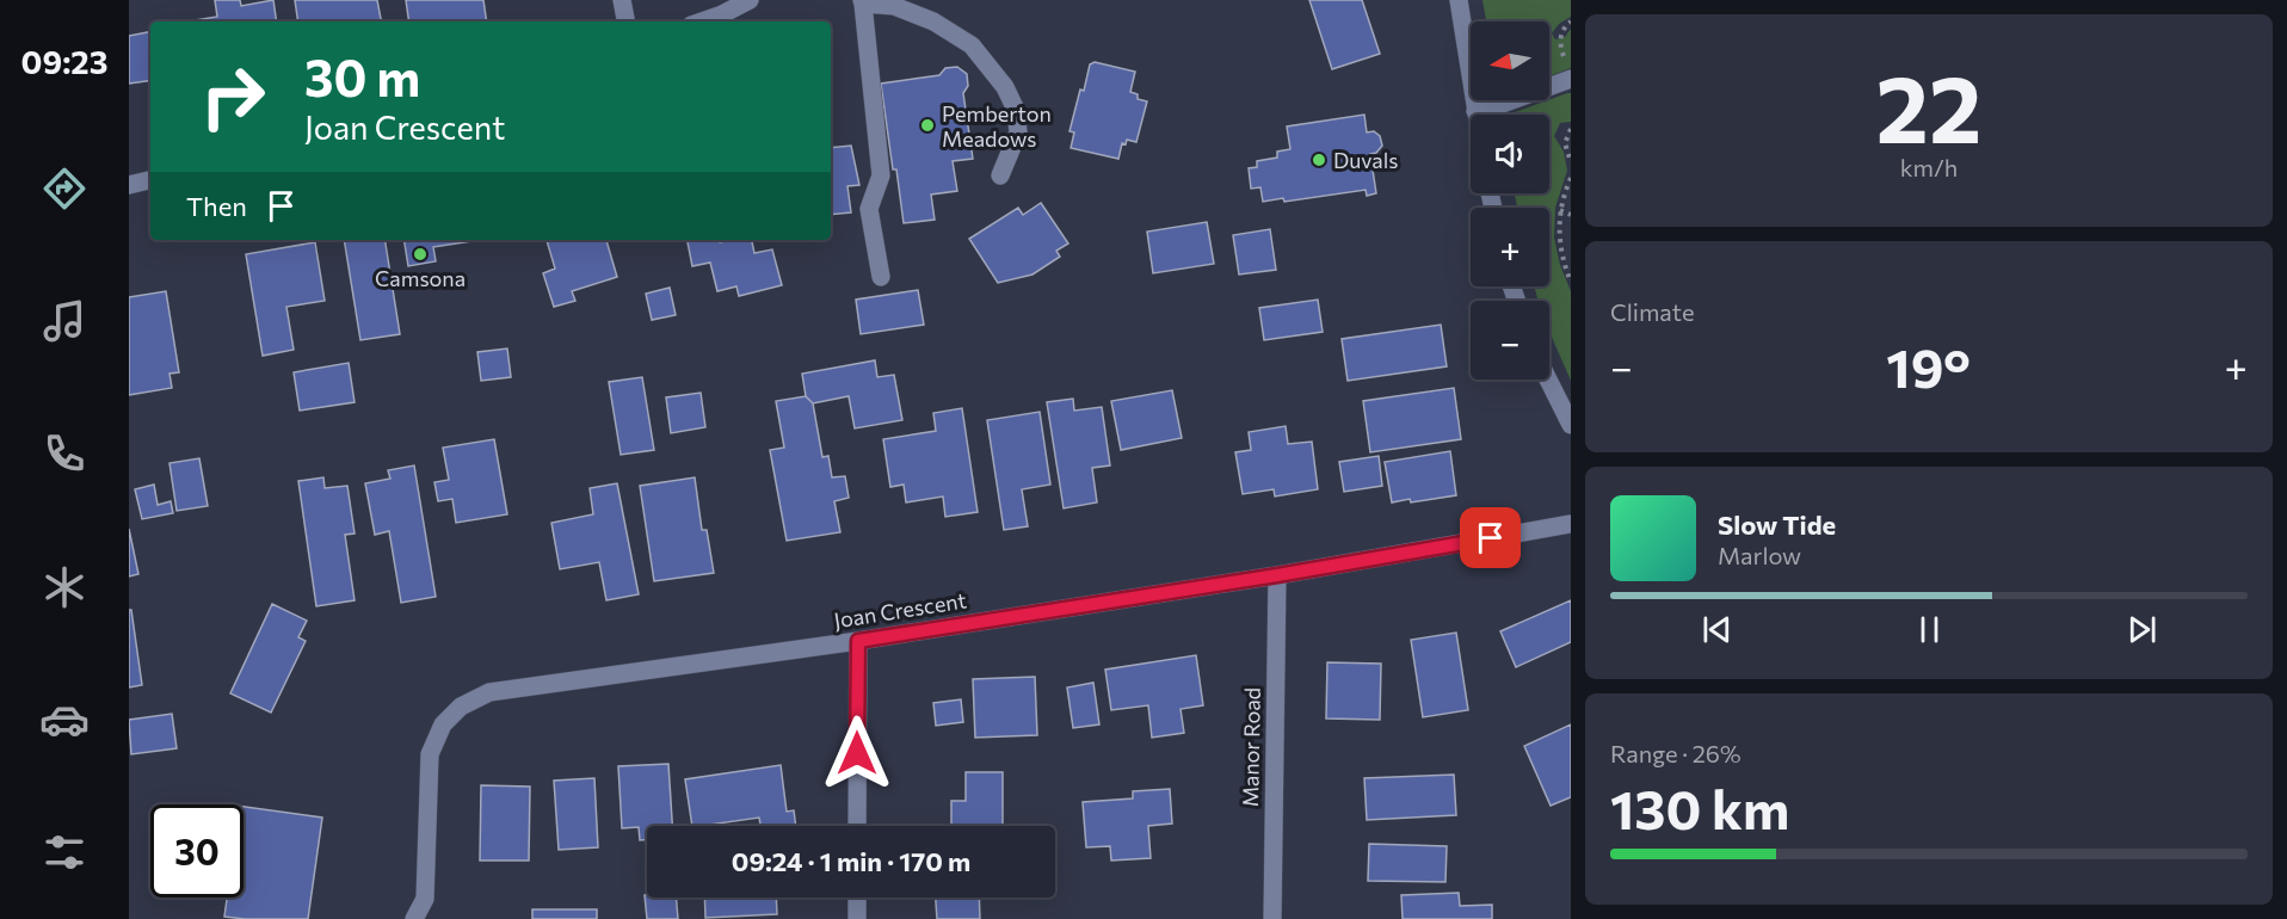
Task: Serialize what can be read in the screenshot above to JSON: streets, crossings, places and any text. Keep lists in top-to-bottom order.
{
  "streets": {
    "street": ["Joan Crescent", "Manor Road"]
  },
  "crossings": [
    ["Joan Crescent", "Manor Road"]
  ],
  "places": ["Pemberton Meadows", "Duvals", "Camsona"],
  "north": "left",
  "page": {
    "tabs": "09:23",
    "tile": [
      ["22", "km/h"],
      "Climate",
      ["Range · 26%", "130 km"]
    ],
    "map_buttons": ["+", "−"],
    "turn": ["30 m", "Joan Crescent"],
    "then": "Then",
    "heat": ["−", "19°", "+"],
    "song": ["Slow Tide", "Marlow"],
    "limit": "30",
    "trip": "09:24 · 1 min · 170 m"
  }
}
